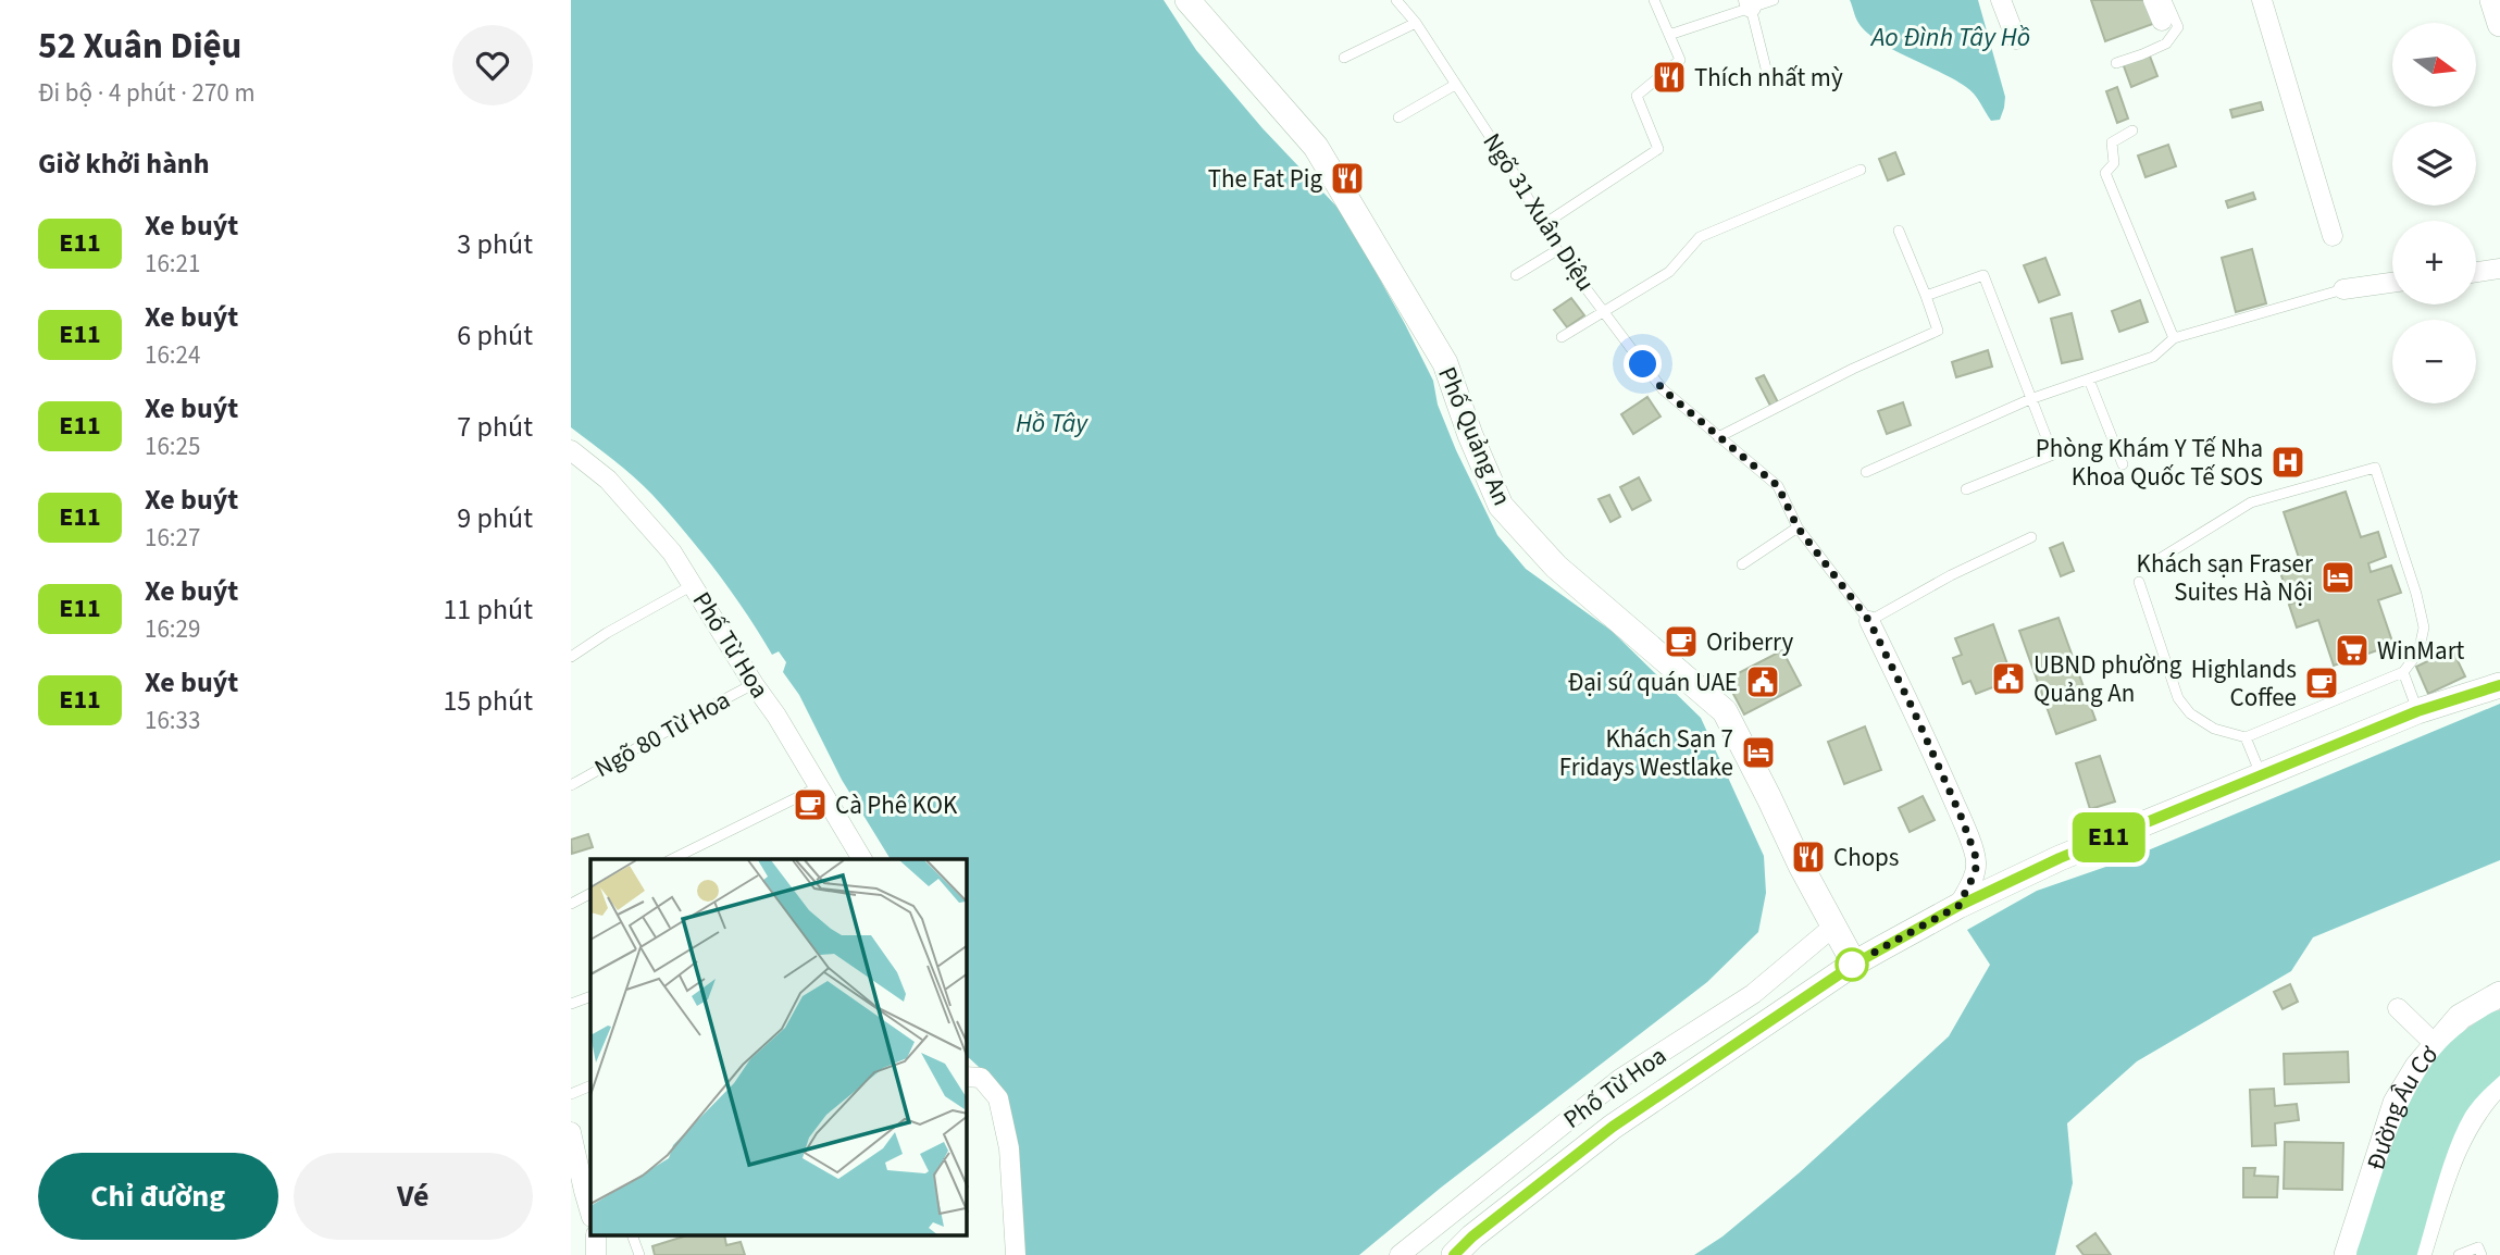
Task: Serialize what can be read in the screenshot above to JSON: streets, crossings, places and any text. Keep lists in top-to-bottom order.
{
  "streets": {
    "main road": ["Đường Âu Cơ"],
    "street": ["Phố Quảng An", "Phố Từ Hoa"],
    "lane": ["Ngõ 31 Xuân Diệu", "Ngõ 80 Từ Hoa"]
  },
  "crossings": [
    ["Phố Quảng An", "Phố Từ Hoa"],
    ["Phố Từ Hoa", "Ngõ 80 Từ Hoa"]
  ],
  "water": ["Ao Đình Tây Hồ", "Hồ Tây"],
  "places": {
    "restaurant": ["Thích nhất mỳ", "The Fat Pig", "Chops"],
    "hospital": ["Phòng Khám Y Tế Nha Khoa Quốc Tế SOS"],
    "hotel": ["Khách sạn Fraser Suites Hà Nội", "Khách Sạn 7 Fridays Westlake"],
    "cafe": ["Oriberry", "Highlands Coffee", "Cà Phê KOK"],
    "supermarket": ["WinMart"],
    "public building": ["UBND phường Quảng An", "Đại sứ quán UAE"]
  },
  "lines": ["bus line E11"],
  "north": "right",
  "page": {
    "heading": [
      ["52 Xuân Diệu", "Đi bộ · 4 phút · 270 m"],
      "Giờ khởi hành"
    ],
    "on_map": "E11",
    "map_buttons": ["+", "−"],
    "list": [
      {
        "mark": "E11",
        "name": "Xe buýt",
        "note": "16:21",
        "value": "3 phút"
      },
      {
        "mark": "E11",
        "name": "Xe buýt",
        "note": "16:24",
        "value": "6 phút"
      },
      {
        "mark": "E11",
        "name": "Xe buýt",
        "note": "16:25",
        "value": "7 phút"
      },
      {
        "mark": "E11",
        "name": "Xe buýt",
        "note": "16:27",
        "value": "9 phút"
      },
      {
        "mark": "E11",
        "name": "Xe buýt",
        "note": "16:29",
        "value": "11 phút"
      },
      {
        "mark": "E11",
        "name": "Xe buýt",
        "note": "16:33",
        "value": "15 phút"
      }
    ],
    "buttons": ["Chỉ đường", "Vé"]
  }
}
